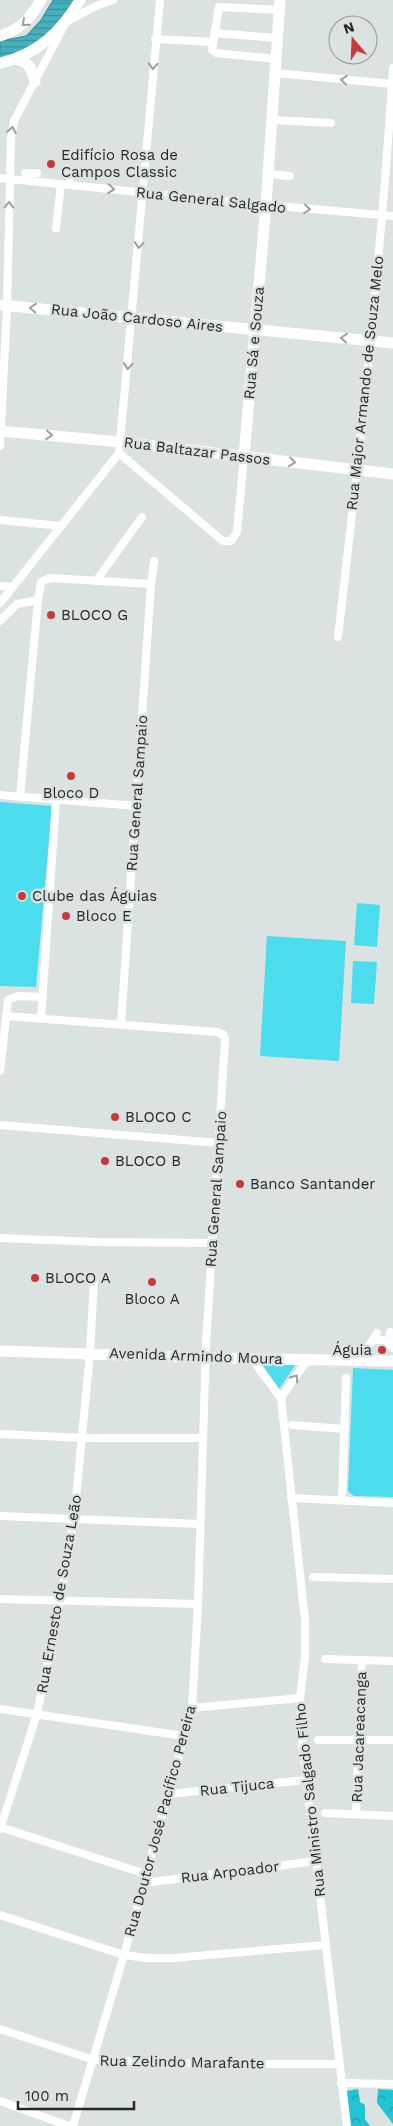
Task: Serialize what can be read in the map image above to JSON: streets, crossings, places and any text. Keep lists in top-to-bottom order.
{
  "streets": {
    "street": [
      "Rua General Salgado",
      "Rua João Cardoso Aires",
      "Rua Sá e Souza",
      "Rua Major Armando de Souza Melo",
      "Rua Baltazar Passos",
      "Rua General Sampaio",
      "Avenida Armindo Moura",
      "Rua Ernesto de Souza Leão",
      "Rua Jacareacanga",
      "Rua Tijuca",
      "Rua Ministro Salgado Filho",
      "Rua Doutor José Pacífico Pereira",
      "Rua Arpoador",
      "Rua Zelindo Marafante"
    ]
  },
  "crossings": [
    ["Rua General Salgado", "Rua Sá e Souza"],
    ["Rua General Salgado", "Rua Major Armando de Souza Melo"],
    ["Rua João Cardoso Aires", "Rua Sá e Souza"],
    ["Rua João Cardoso Aires", "Rua Major Armando de Souza Melo"],
    ["Rua Sá e Souza", "Rua Baltazar Passos"],
    ["Rua Major Armando de Souza Melo", "Rua Baltazar Passos"],
    ["Rua General Sampaio", "Avenida Armindo Moura"],
    ["Rua General Sampaio", "Rua Doutor José Pacífico Pereira"],
    ["Avenida Armindo Moura", "Rua Ernesto de Souza Leão"],
    ["Avenida Armindo Moura", "Rua Doutor José Pacífico Pereira"],
    ["Rua Tijuca", "Rua Ministro Salgado Filho"],
    ["Rua Tijuca", "Rua Doutor José Pacífico Pereira"],
    ["Rua Ministro Salgado Filho", "Rua Arpoador"],
    ["Rua Ministro Salgado Filho", "Rua Zelindo Marafante"],
    ["Rua Doutor José Pacífico Pereira", "Rua Arpoador"],
    ["Rua Doutor José Pacífico Pereira", "Rua Zelindo Marafante"]
  ],
  "one_way": ["Rua General Salgado", "Rua João Cardoso Aires", "Rua Baltazar Passos"],
  "places": [
    "Edifício Rosa de Campos Classic",
    "BLOCO G",
    "Bloco D",
    "Clube das Águias",
    "Bloco E",
    "BLOCO C",
    "BLOCO B",
    "Banco Santander",
    "BLOCO A",
    "Bloco A",
    "Águia"
  ],
  "scale_bar": "100 m",
  "north": "top"
}
